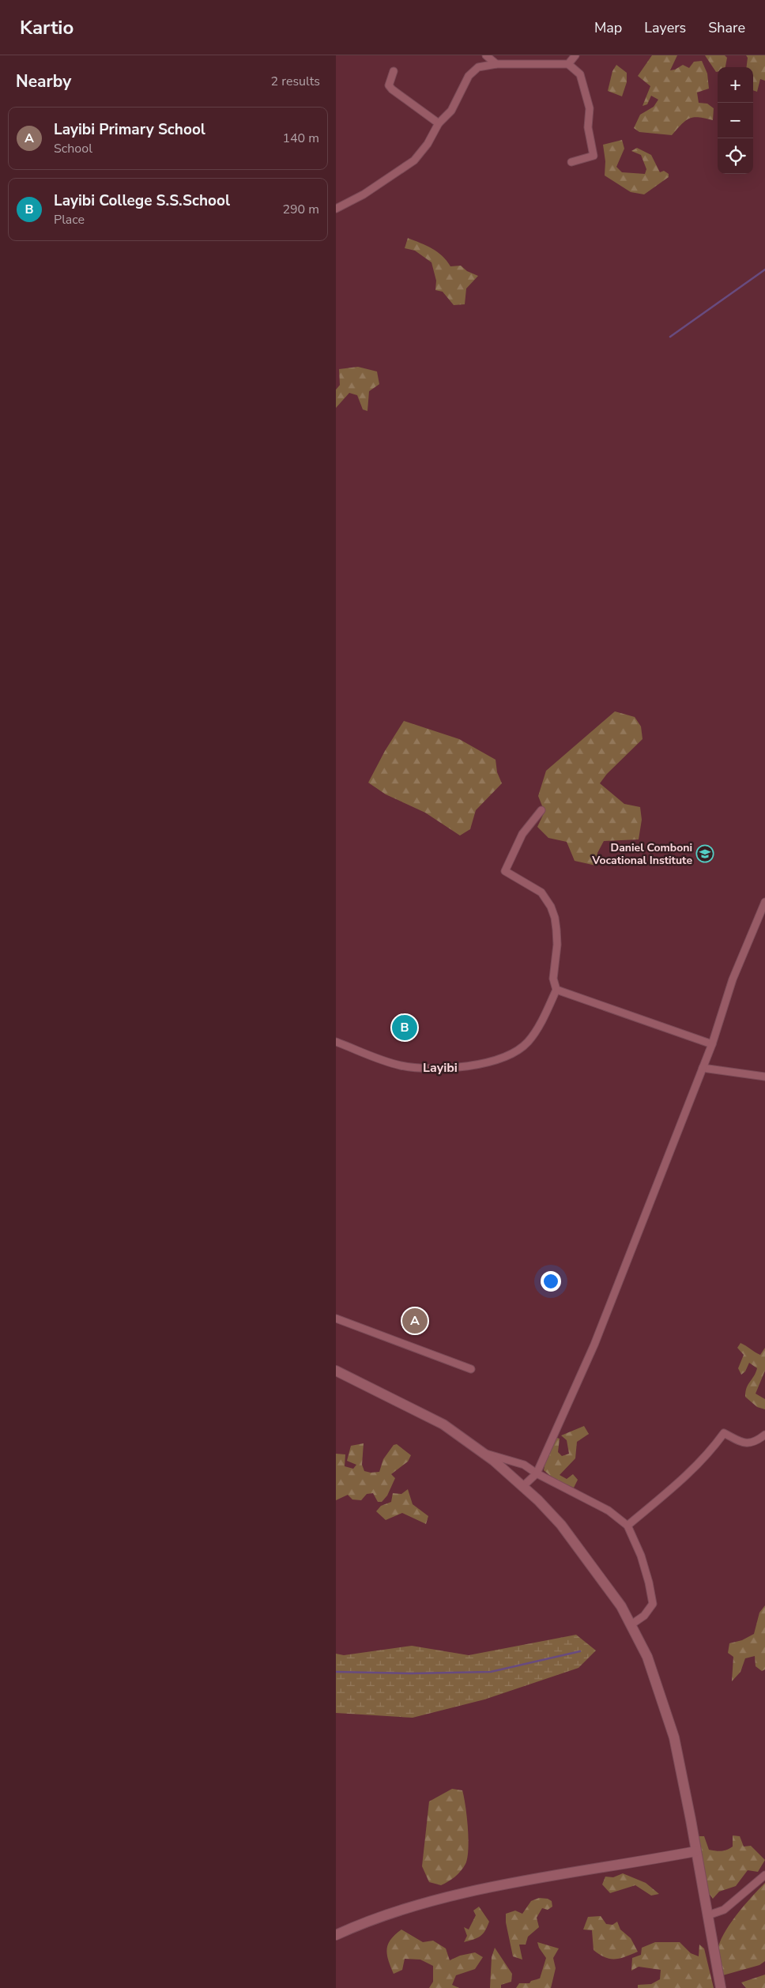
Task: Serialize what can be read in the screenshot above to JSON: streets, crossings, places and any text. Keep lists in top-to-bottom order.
{
  "districts": ["Layibi"],
  "places": {
    "school or university": ["Daniel Comboni Vocational Institute"]
  },
  "page": {
    "header": "Kartio",
    "nav": ["Map", "Layers", "Share"],
    "heading": ["Nearby", "2 results"],
    "map_buttons": ["+", "−"],
    "list": [
      {
        "mark": "A",
        "name": "Layibi Primary School",
        "note": "School",
        "value": "140 m"
      },
      {
        "mark": "B",
        "name": "Layibi College S.S.School",
        "note": "Place",
        "value": "290 m"
      }
    ],
    "pins": ["B", "A"]
  }
}
